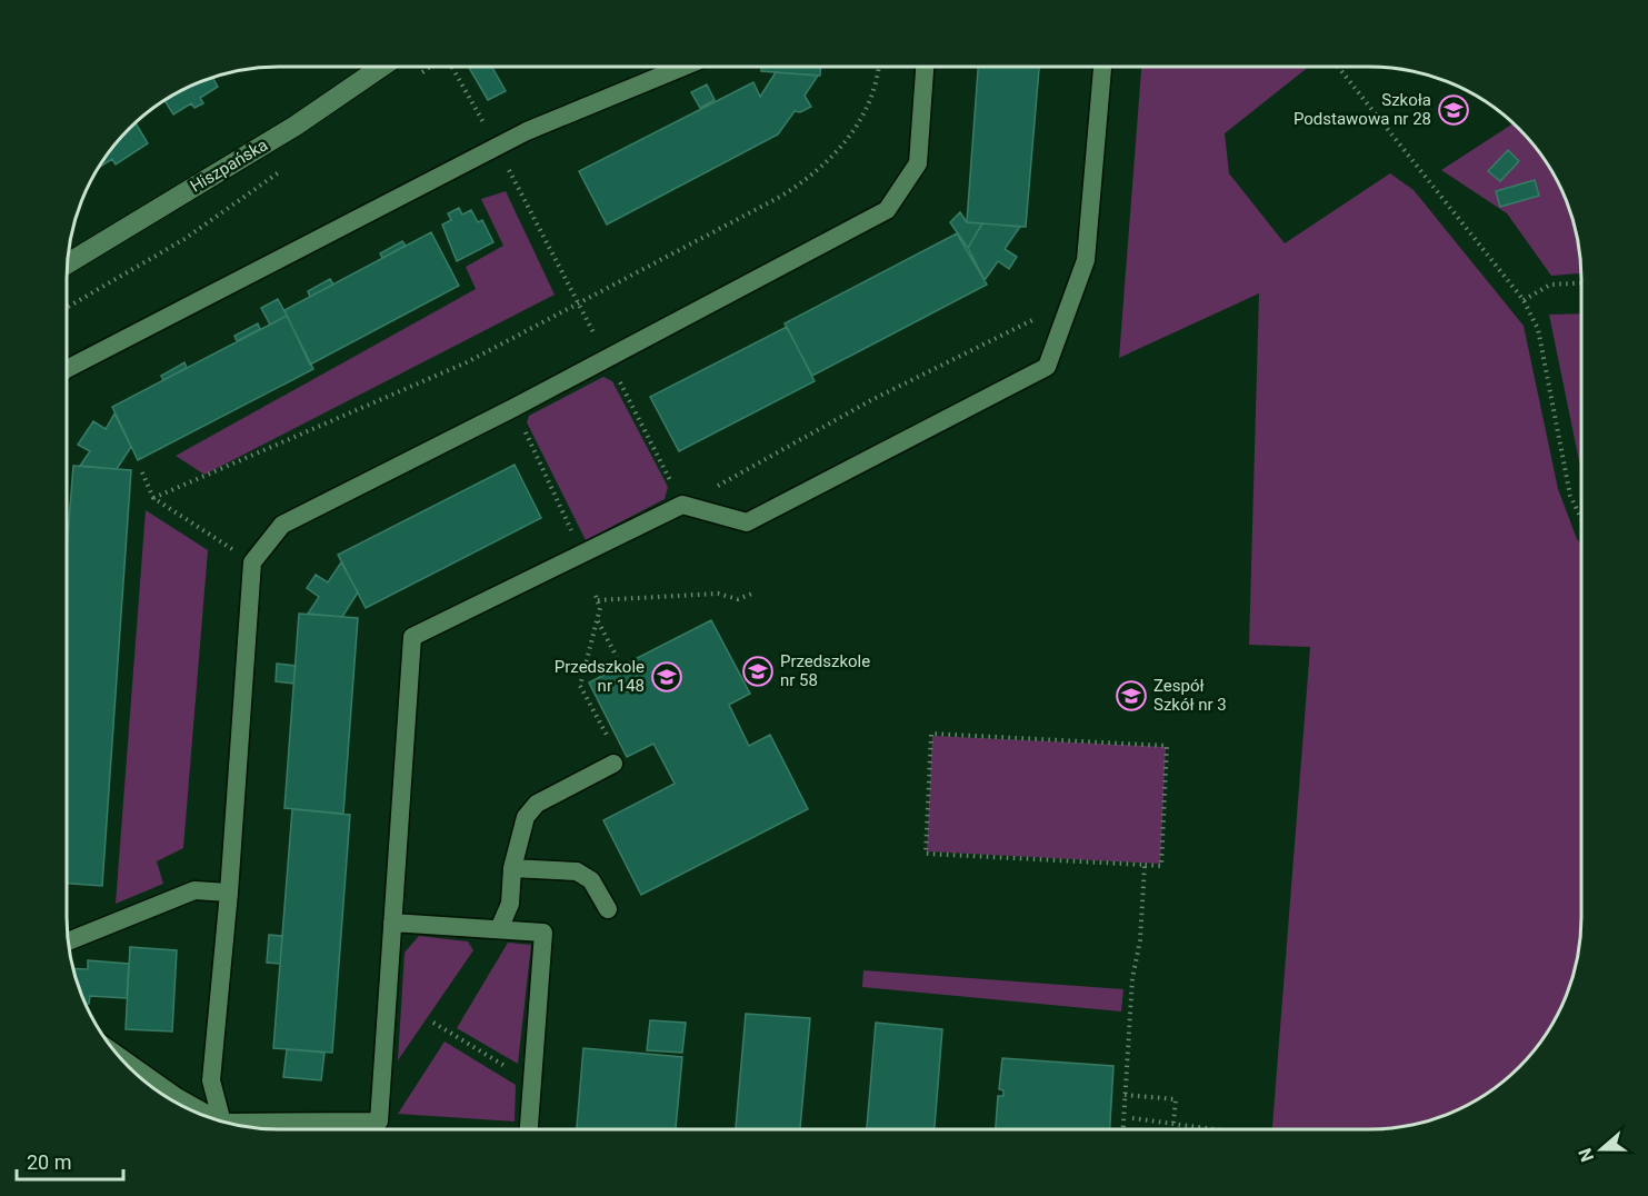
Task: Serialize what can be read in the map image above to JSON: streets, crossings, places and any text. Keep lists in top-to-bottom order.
{
  "streets": {
    "street": ["Hiszpańska"]
  },
  "places": {
    "school or university": [
      "Szkoła Podstawowa nr 28",
      "Przedszkole nr 58",
      "Przedszkole nr 148",
      "Zespół Szkół nr 3"
    ]
  },
  "scale_bar": "20 m",
  "north": "left"
}
